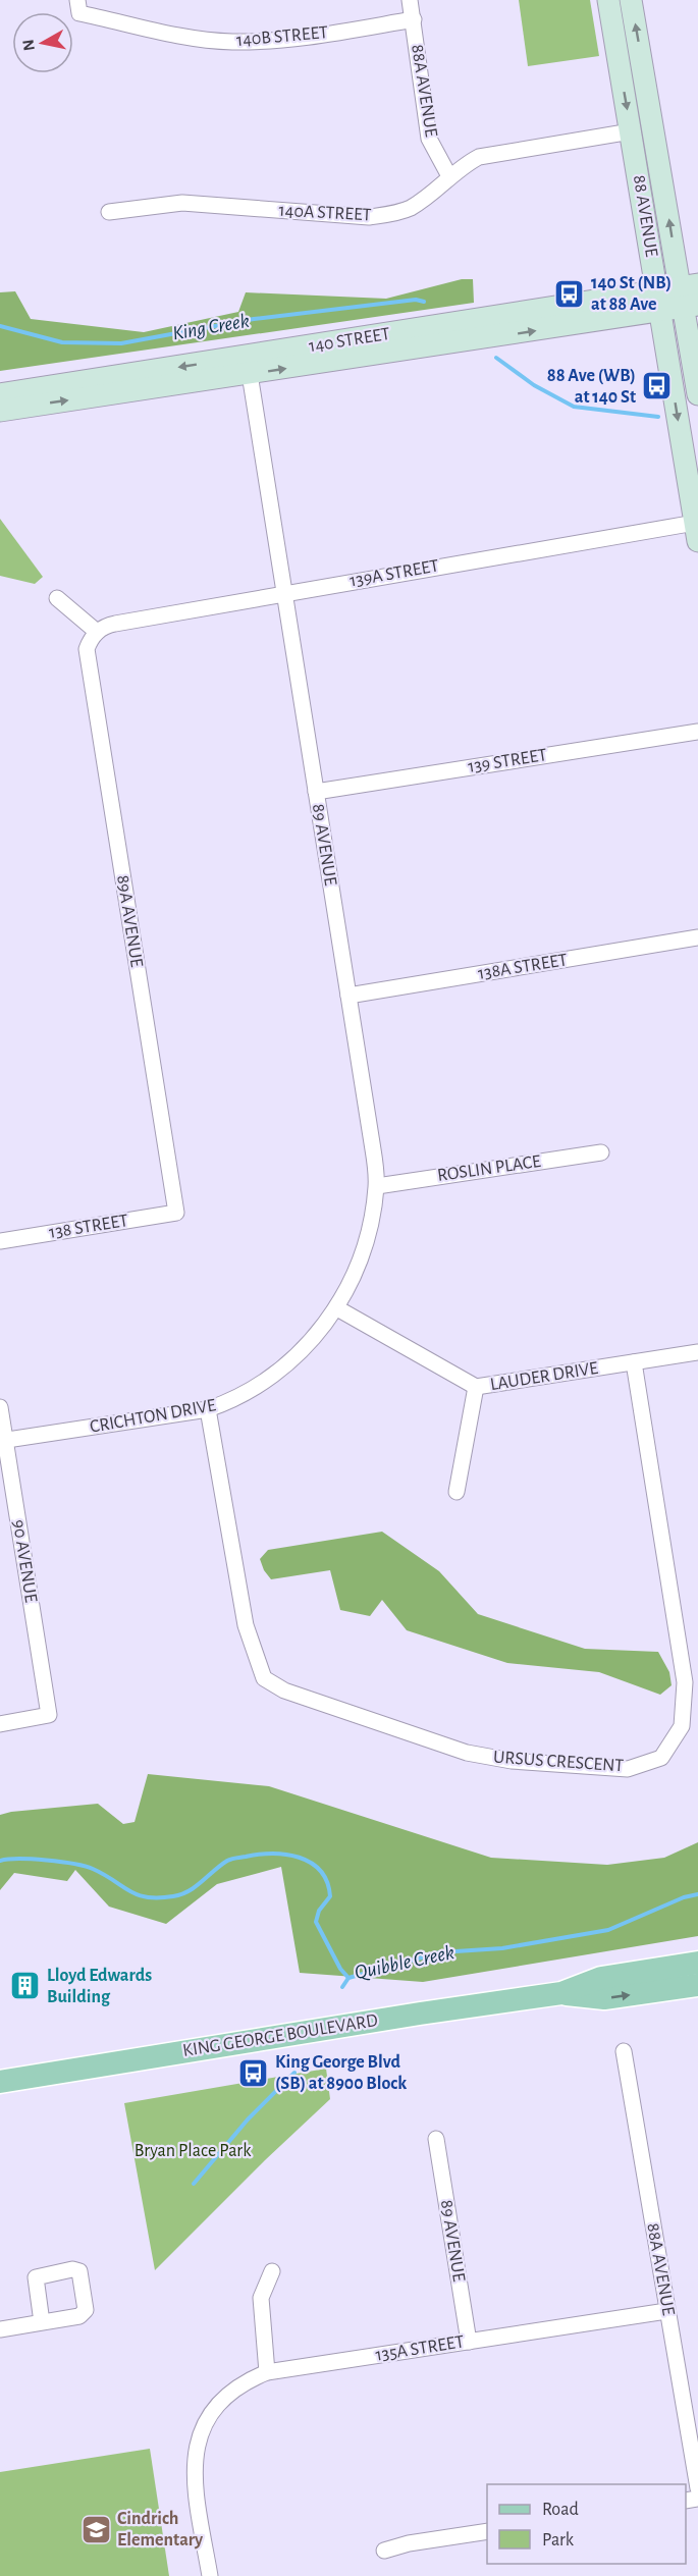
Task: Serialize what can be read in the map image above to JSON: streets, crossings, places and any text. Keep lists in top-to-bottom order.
{
  "streets": {
    "main road": ["88 AVENUE", "140 STREET", "KING GEORGE BOULEVARD"],
    "street": [
      "140B STREET",
      "88A AVENUE",
      "140A STREET",
      "139A STREET",
      "139 STREET",
      "89 AVENUE",
      "89A AVENUE",
      "138A STREET",
      "ROSLIN PLACE",
      "138 STREET",
      "LAUDER DRIVE",
      "CRICHTON DRIVE",
      "90 AVENUE",
      "URSUS CRESCENT",
      "135A STREET"
    ]
  },
  "crossings": [
    ["140B STREET", "88A AVENUE"],
    ["88A AVENUE", "140A STREET"],
    ["88A AVENUE", "135A STREET"],
    ["140A STREET", "88 AVENUE"],
    ["88 AVENUE", "140 STREET"],
    ["88 AVENUE", "139A STREET"],
    ["140 STREET", "89 AVENUE"],
    ["139A STREET", "89 AVENUE"],
    ["139A STREET", "89A AVENUE"],
    ["139 STREET", "89 AVENUE"],
    ["89 AVENUE", "138A STREET"],
    ["89 AVENUE", "ROSLIN PLACE"],
    ["89 AVENUE", "LAUDER DRIVE"],
    ["89 AVENUE", "CRICHTON DRIVE"],
    ["89 AVENUE", "135A STREET"],
    ["89A AVENUE", "138 STREET"],
    ["LAUDER DRIVE", "CRICHTON DRIVE"],
    ["LAUDER DRIVE", "URSUS CRESCENT"],
    ["CRICHTON DRIVE", "90 AVENUE"],
    ["CRICHTON DRIVE", "URSUS CRESCENT"]
  ],
  "water": ["King Creek", "Quibble Creek"],
  "parks": ["Bryan Place Park"],
  "places": {
    "bus stop": ["140 St (NB) at 88 Ave", "88 Ave (WB) at 140 St", "King George Blvd (SB) at 8900 Block"],
    "building": ["Lloyd Edwards Building"],
    "school or university": ["Cindrich Elementary"]
  },
  "legend": ["Road", "Park"],
  "north": "left"
}
